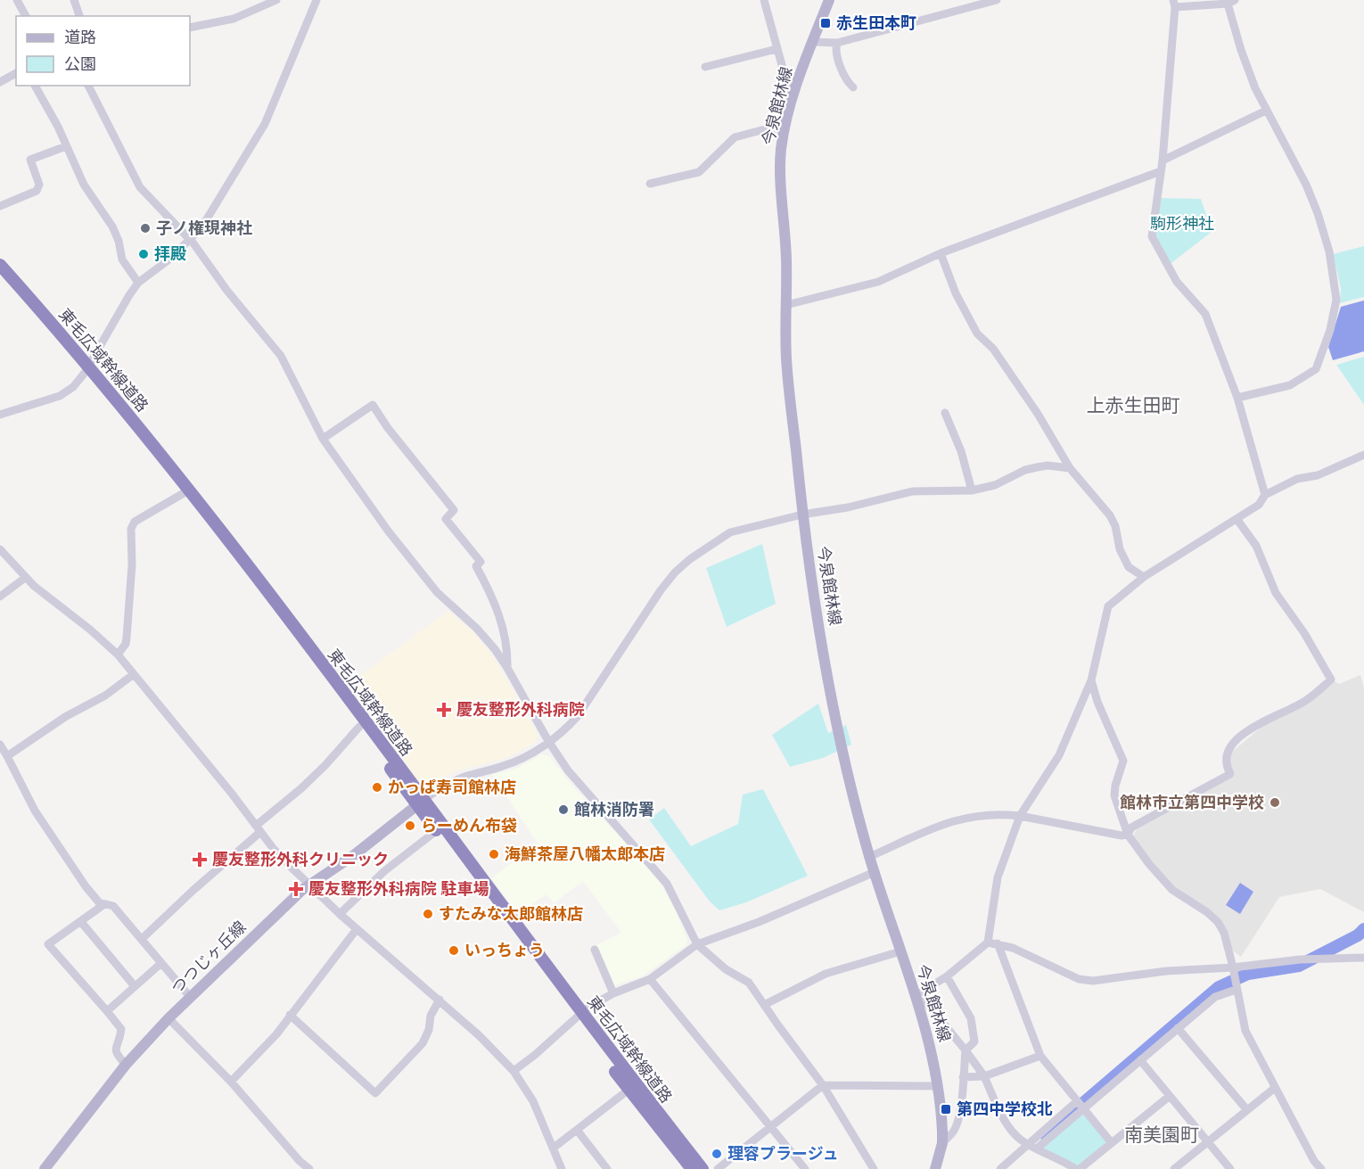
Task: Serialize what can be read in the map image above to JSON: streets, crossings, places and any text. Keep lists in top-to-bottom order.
{
  "streets": {
    "highway": ["東毛広域幹線道路"],
    "main road": ["今泉館林線", "つつじヶ丘線"]
  },
  "crossings": [
    ["東毛広域幹線道路", "つつじヶ丘線"]
  ],
  "districts": ["上赤生田町", "南美園町"],
  "parks": ["駒形神社"],
  "places": {
    "transit": ["赤生田本町", "第四中学校北"],
    "other": [
      "子ノ権現神社",
      "拝殿",
      "かっぱ寿司館林店",
      "館林市立第四中学校",
      "館林消防署",
      "らーめん布袋",
      "海鮮茶屋八幡太郎本店",
      "すたみな太郎館林店",
      "いっちょう",
      "理容プラージュ"
    ],
    "health": ["慶友整形外科病院", "慶友整形外科クリニック", "慶友整形外科病院 駐車場"]
  },
  "legend": ["道路", "公園"]
}
